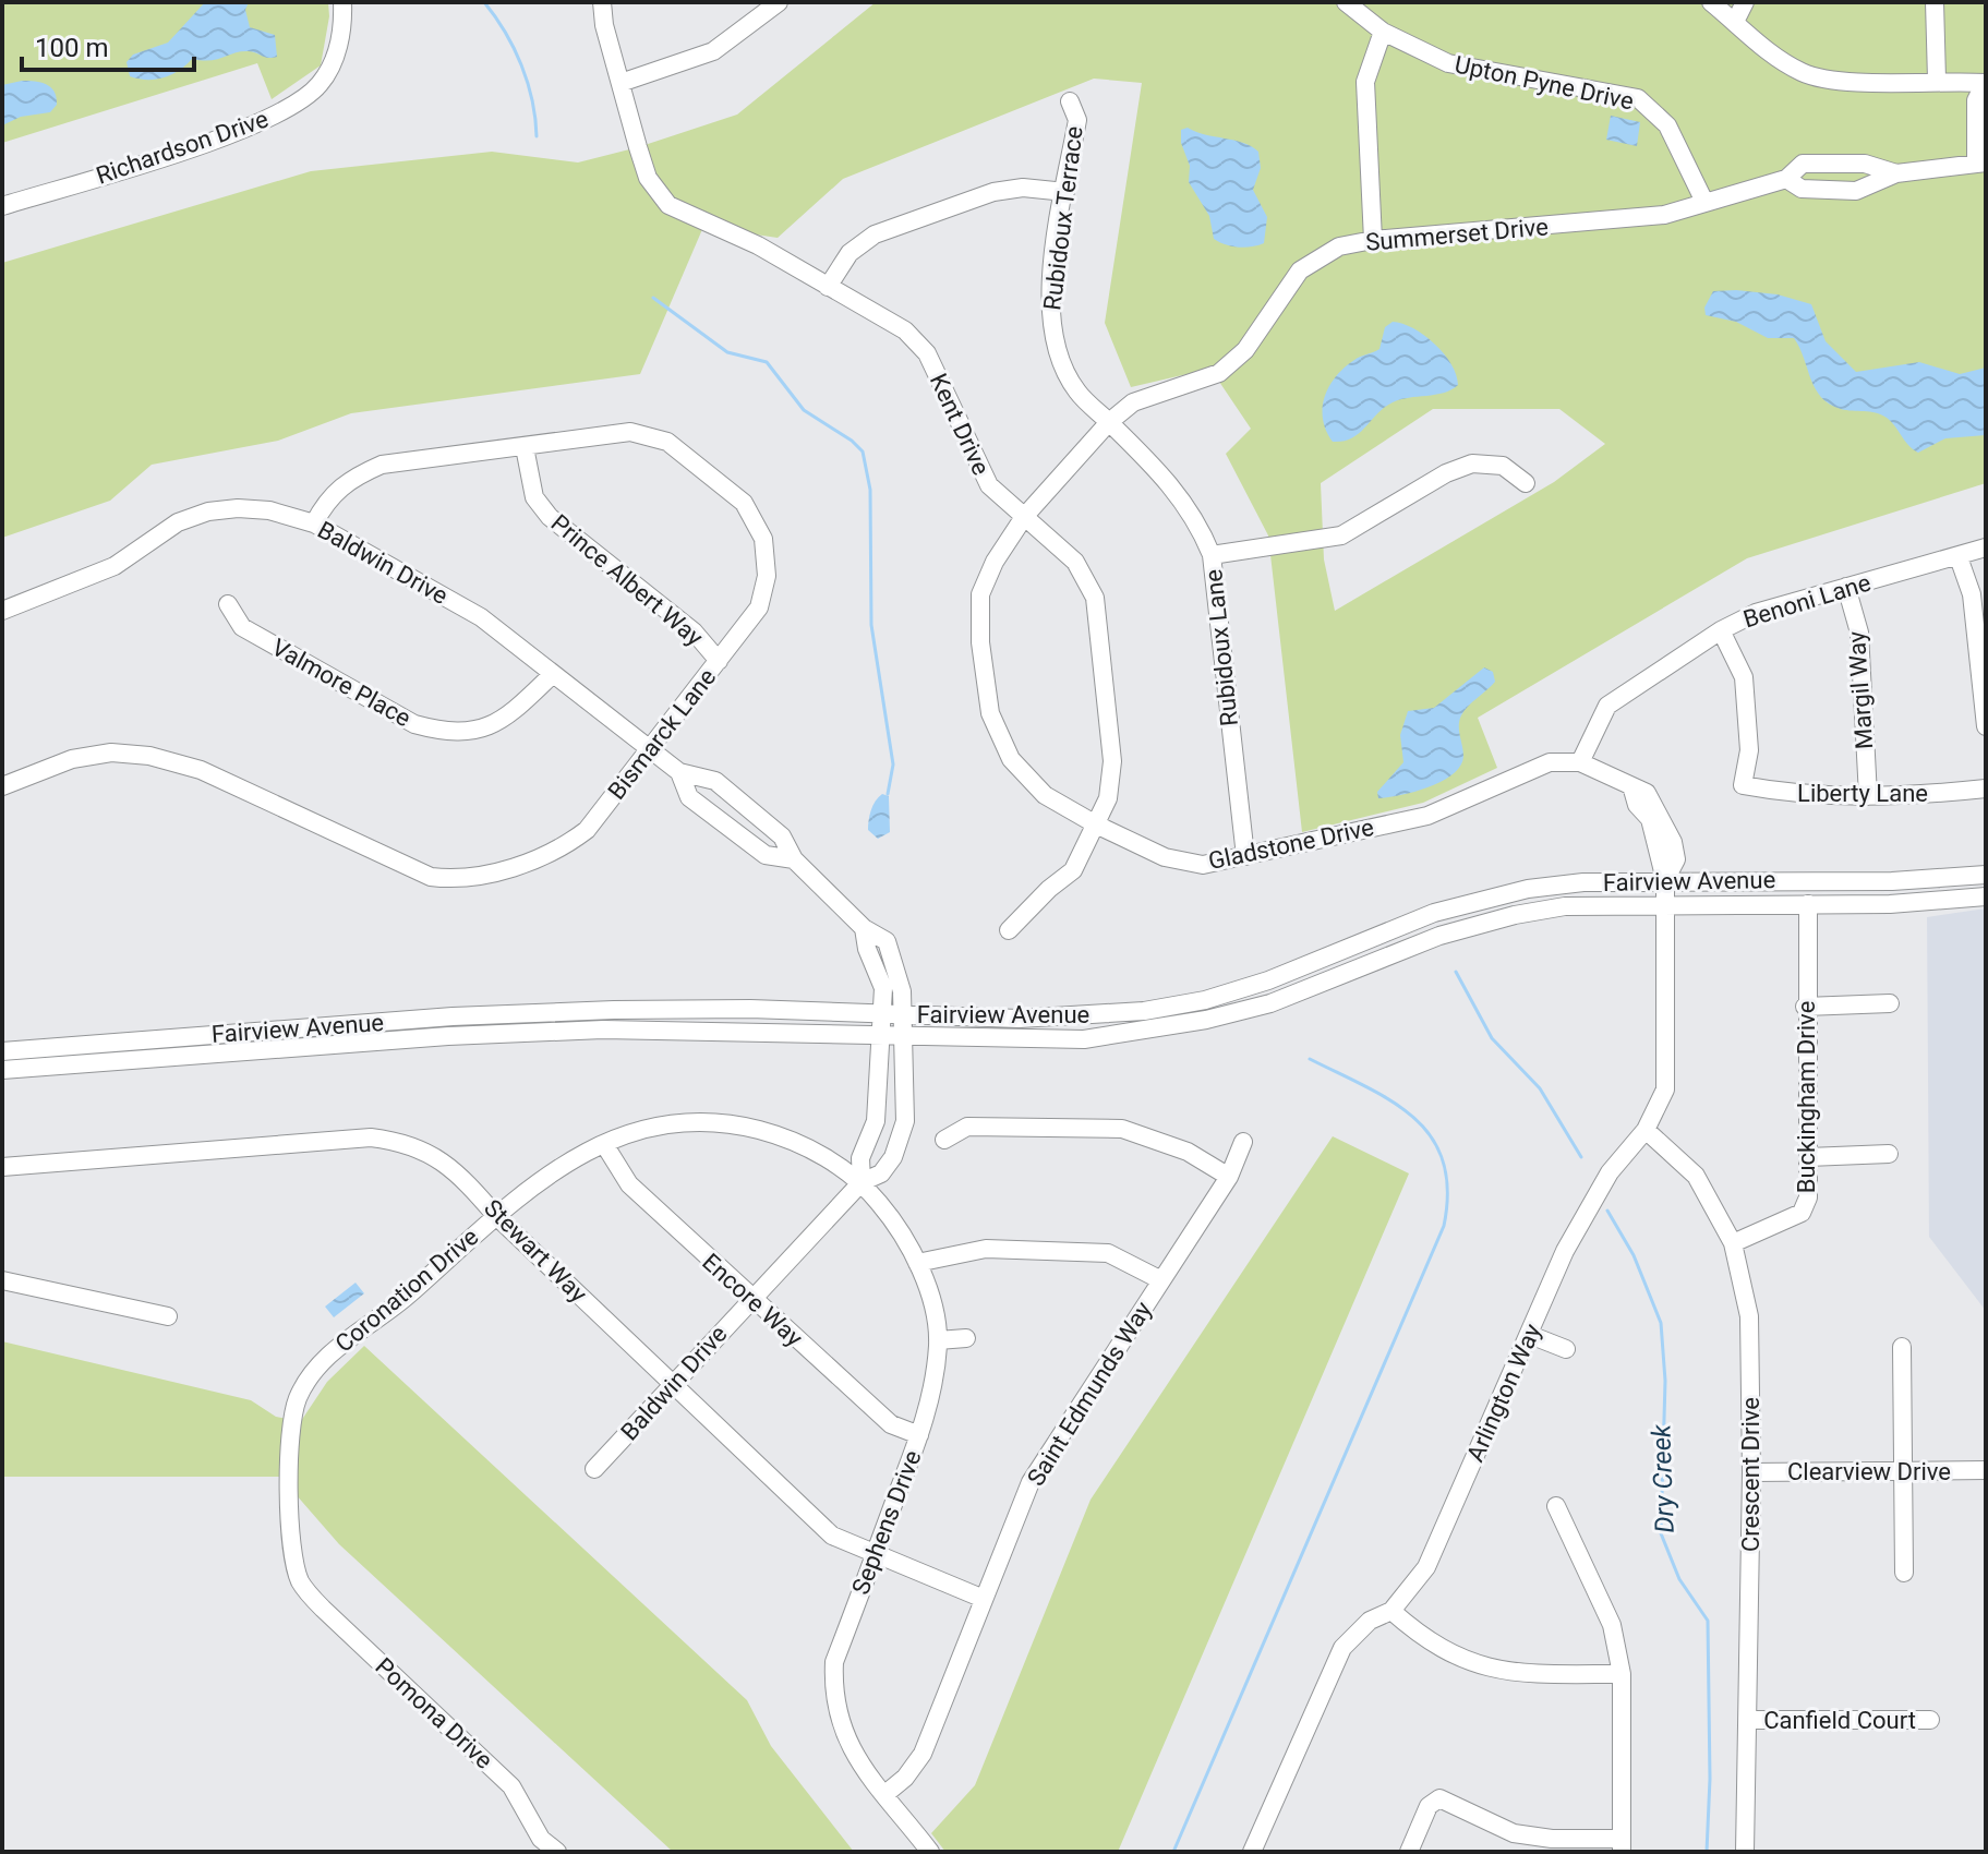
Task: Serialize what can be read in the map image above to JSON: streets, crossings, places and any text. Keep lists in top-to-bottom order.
{
  "streets": {
    "street": [
      "Upton Pyne Drive",
      "Richardson Drive",
      "Rubidoux Terrace",
      "Summerset Drive",
      "Kent Drive",
      "Baldwin Drive",
      "Prince Albert Way",
      "Benoni Lane",
      "Rubidoux Lane",
      "Valmore Place",
      "Margil Way",
      "Bismarck Lane",
      "Liberty Lane",
      "Gladstone Drive",
      "Fairview Avenue",
      "Buckingham Drive",
      "Stewart Way",
      "Coronation Drive",
      "Encore Way",
      "Arlington Way",
      "Saint Edmunds Way",
      "Clearview Drive",
      "Crescent Drive",
      "Sephens Drive",
      "Pomona Drive",
      "Canfield Court"
    ]
  },
  "crossings": [
    ["Upton Pyne Drive", "Summerset Drive"],
    ["Rubidoux Terrace", "Summerset Drive"],
    ["Rubidoux Terrace", "Rubidoux Lane"],
    ["Summerset Drive", "Kent Drive"],
    ["Summerset Drive", "Rubidoux Lane"],
    ["Summerset Drive", "Gladstone Drive"],
    ["Kent Drive", "Gladstone Drive"],
    ["Baldwin Drive", "Valmore Place"],
    ["Baldwin Drive", "Bismarck Lane"],
    ["Baldwin Drive", "Fairview Avenue"],
    ["Baldwin Drive", "Stewart Way"],
    ["Baldwin Drive", "Coronation Drive"],
    ["Baldwin Drive", "Encore Way"],
    ["Baldwin Drive", "Sephens Drive"],
    ["Prince Albert Way", "Bismarck Lane"],
    ["Benoni Lane", "Margil Way"],
    ["Benoni Lane", "Liberty Lane"],
    ["Benoni Lane", "Gladstone Drive"],
    ["Rubidoux Lane", "Gladstone Drive"],
    ["Margil Way", "Liberty Lane"],
    ["Fairview Avenue", "Buckingham Drive"],
    ["Fairview Avenue", "Arlington Way"],
    ["Buckingham Drive", "Crescent Drive"],
    ["Stewart Way", "Coronation Drive"],
    ["Stewart Way", "Saint Edmunds Way"],
    ["Stewart Way", "Sephens Drive"],
    ["Coronation Drive", "Encore Way"],
    ["Coronation Drive", "Sephens Drive"],
    ["Coronation Drive", "Pomona Drive"],
    ["Encore Way", "Sephens Drive"],
    ["Arlington Way", "Crescent Drive"],
    ["Saint Edmunds Way", "Sephens Drive"],
    ["Clearview Drive", "Crescent Drive"],
    ["Crescent Drive", "Canfield Court"]
  ],
  "water": ["Dry Creek"],
  "scale_bar": "100 m"
}
